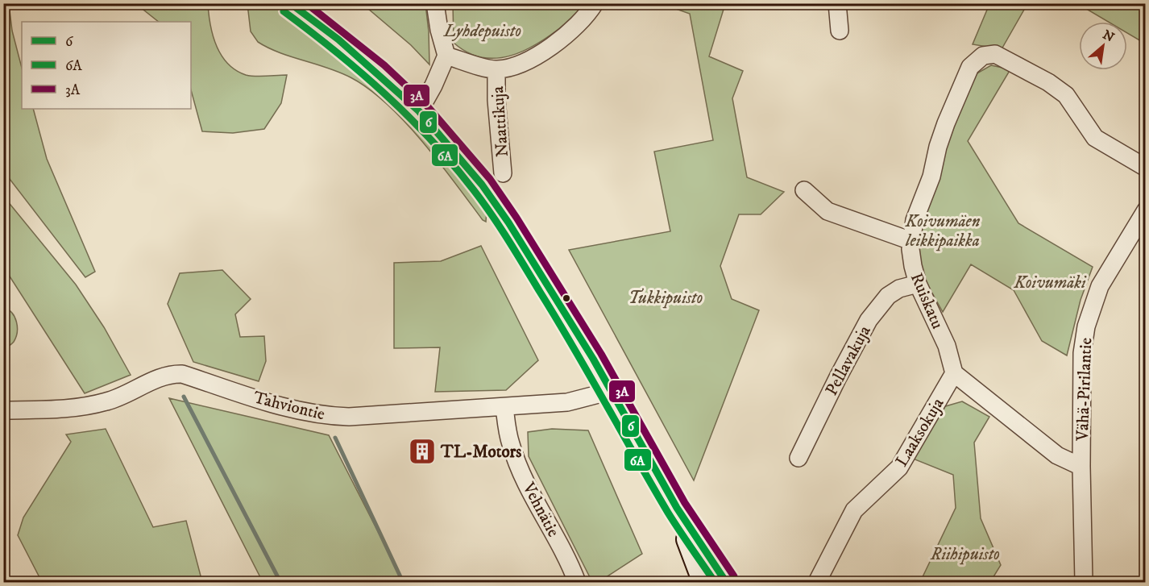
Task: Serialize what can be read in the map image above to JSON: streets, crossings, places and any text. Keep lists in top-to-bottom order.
{
  "streets": {
    "street": [
      "Naattikuja",
      "Ruiskatu",
      "Pellavakuja",
      "Vähä-Pirilantie",
      "Tahviontie",
      "Laaksokuja",
      "Vehnätie"
    ]
  },
  "crossings": [
    ["Ruiskatu", "Pellavakuja"],
    ["Ruiskatu", "Laaksokuja"],
    ["Tahviontie", "Vehnätie"]
  ],
  "parks": [
    "Lyhdepuisto",
    "Koivumäen leikkipaikka",
    "Koivumäki",
    "Tukkipuisto",
    "Riihipuisto"
  ],
  "places": {
    "building": ["TL-Motors"]
  },
  "lines": ["transit line 6", "transit line 3A", "transit line 6A"],
  "legend": ["6", "6A", "3A"],
  "north": "top right"
}
